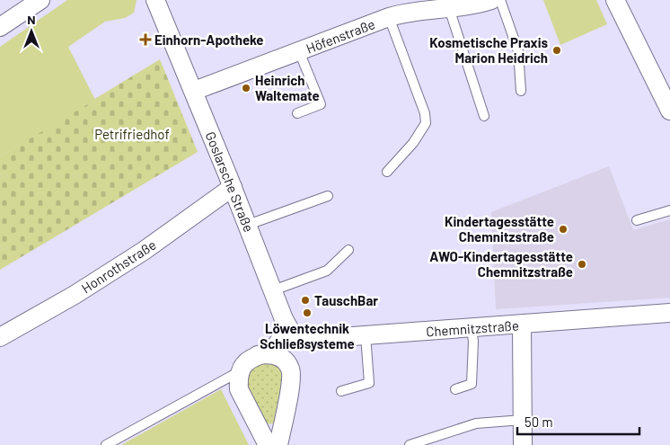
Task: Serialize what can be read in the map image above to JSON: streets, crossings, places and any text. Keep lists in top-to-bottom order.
{
  "streets": {
    "street": [
      "Höfenstraße",
      "Goslarsche Straße",
      "Honrothstraße",
      "Chemnitzstraße"
    ]
  },
  "crossings": [
    ["Höfenstraße", "Goslarsche Straße"],
    ["Goslarsche Straße", "Honrothstraße"],
    ["Goslarsche Straße", "Chemnitzstraße"]
  ],
  "parks": ["Petrifriedhof"],
  "places": {
    "health": ["Einhorn-Apotheke"],
    "other": [
      "Kosmetische Praxis Marion Heidrich",
      "Heinrich Waltemate",
      "Kindertagesstätte Chemnitzstraße",
      "AWO-Kindertagesstätte Chemnitzstraße",
      "TauschBar",
      "Löwentechnik Schließsysteme"
    ]
  },
  "scale_bar": "50 m",
  "north": "top"
}
